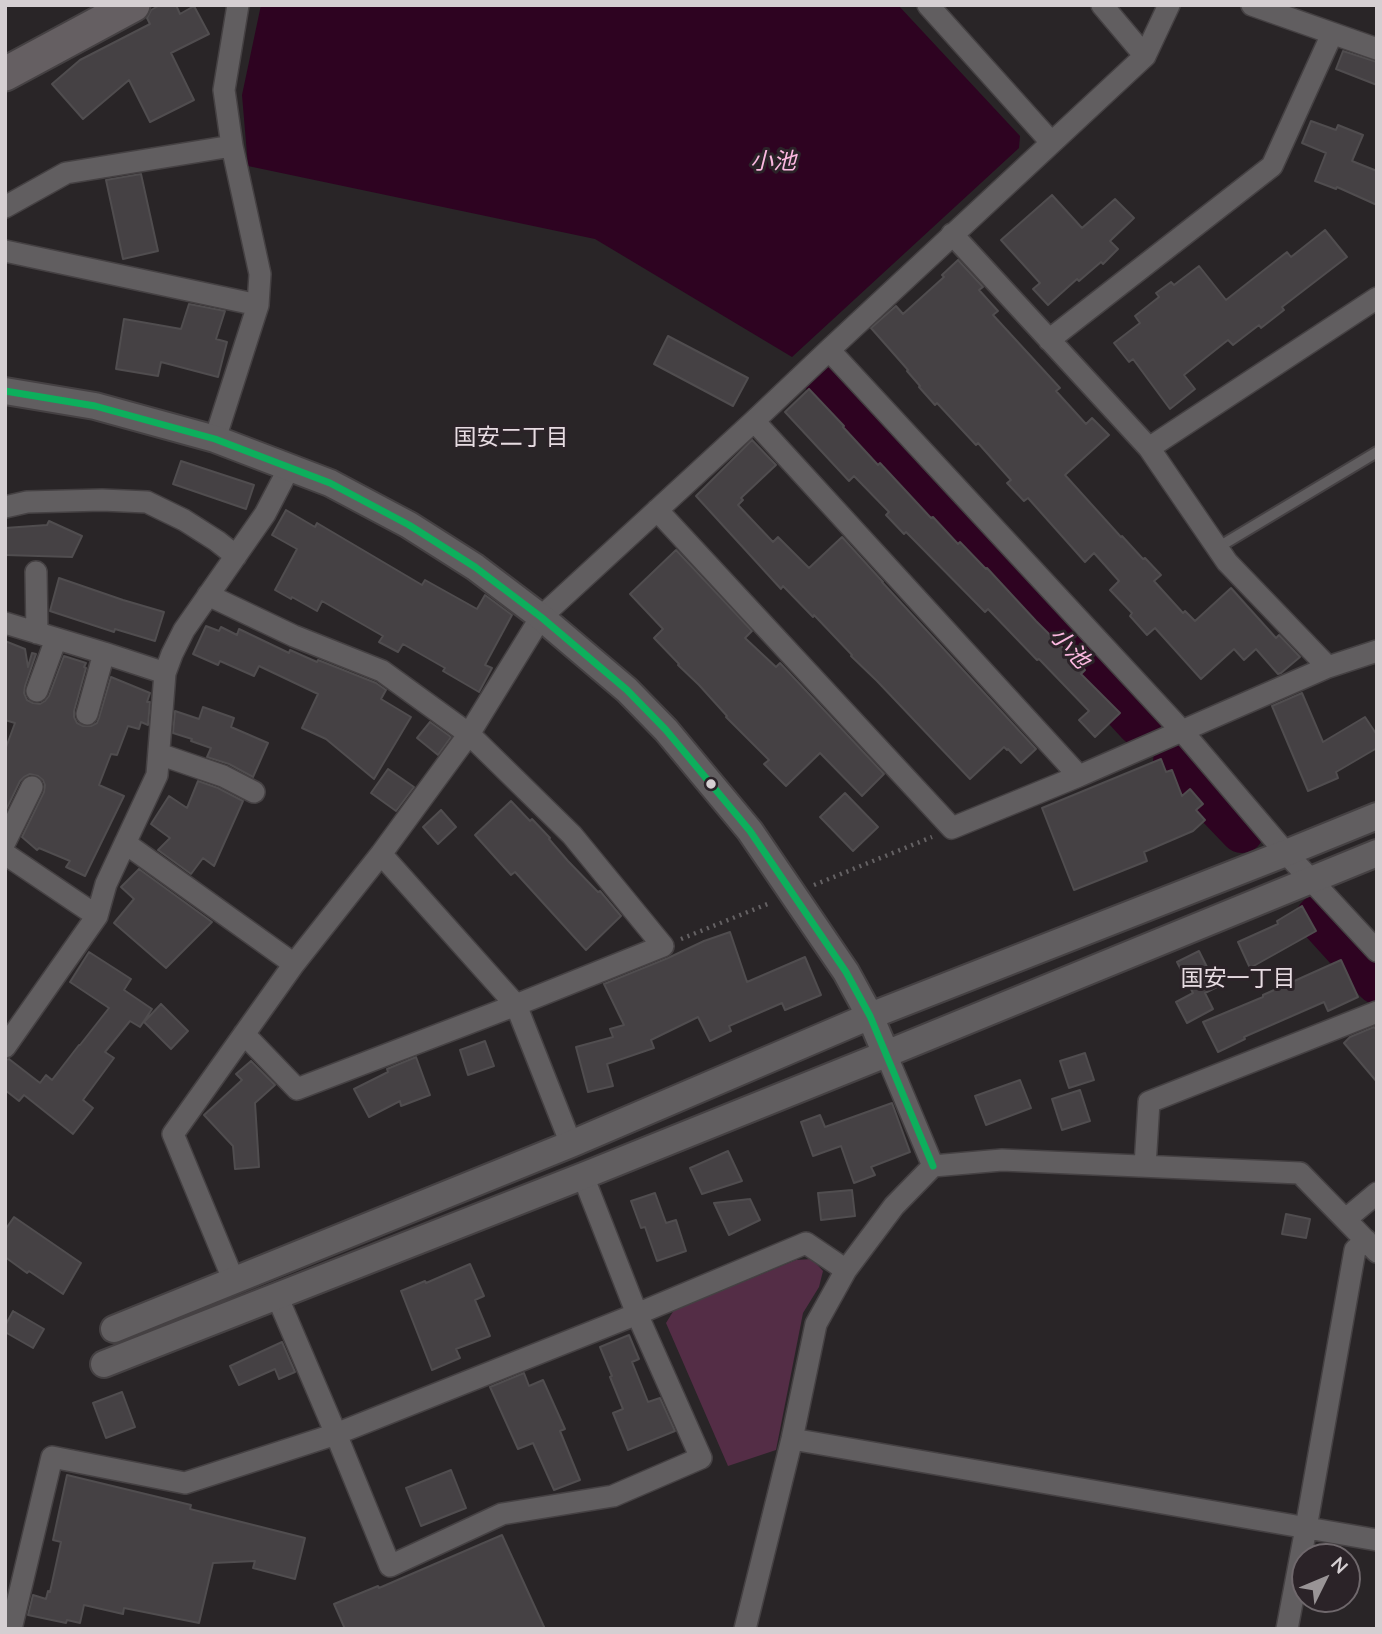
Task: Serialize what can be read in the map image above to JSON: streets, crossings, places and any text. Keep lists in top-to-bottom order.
{
  "districts": ["国安二丁目", "国安一丁目"],
  "water": ["小池"],
  "north": "top right"
}
